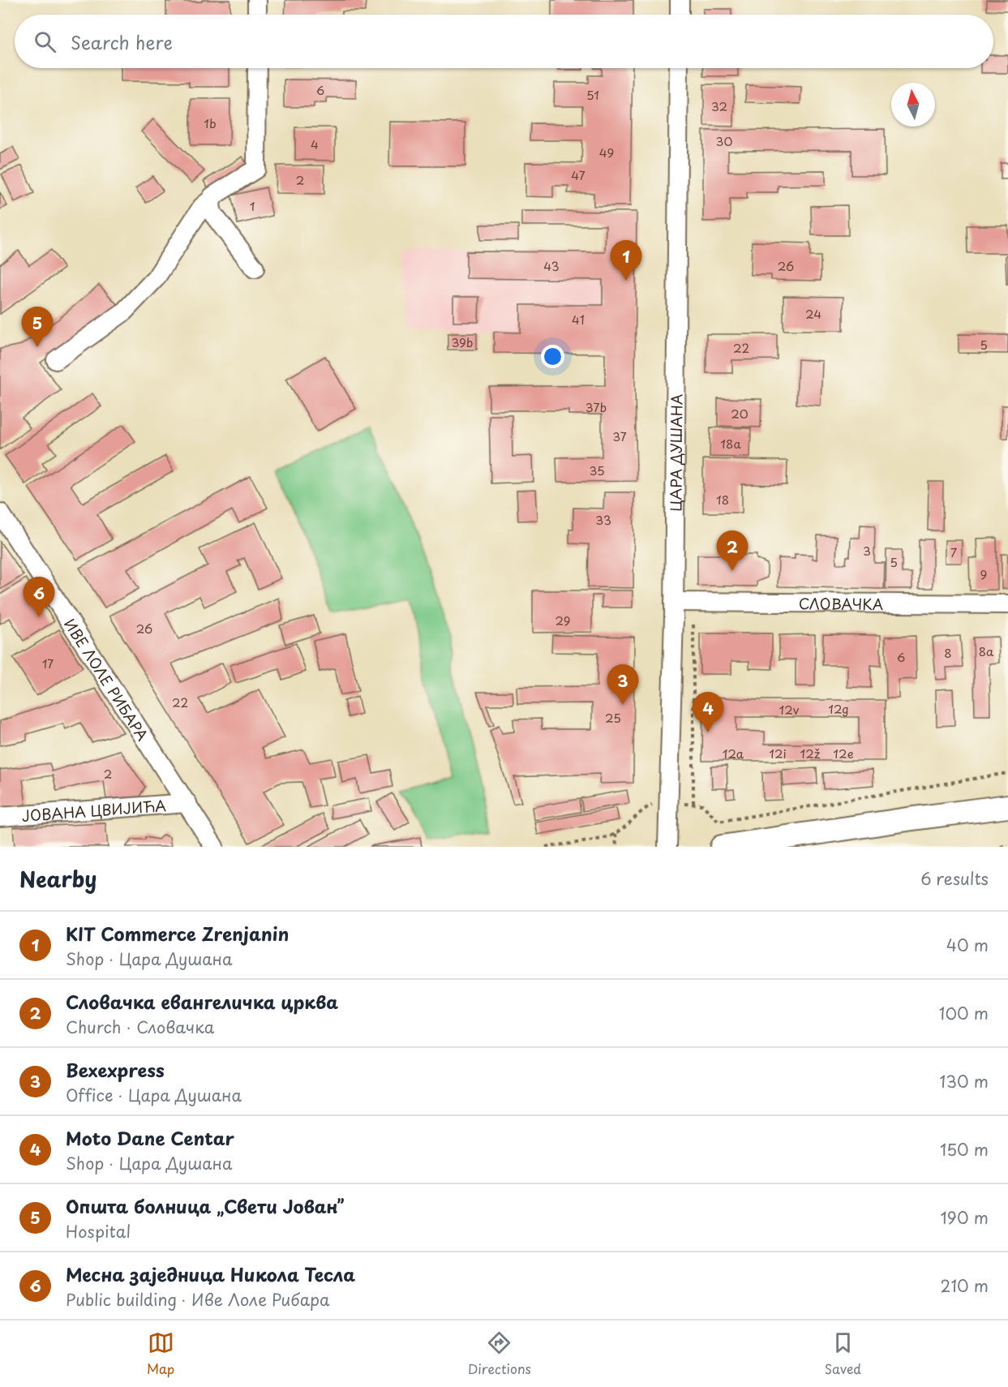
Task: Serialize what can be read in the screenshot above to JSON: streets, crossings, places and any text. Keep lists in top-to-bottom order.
{
  "streets": {
    "street": [
      "ЦАРА ДУШАНА",
      "СЛОВАЧКА",
      "ИВЕ ЛОЛЕ РИБАРА",
      "ЈОВАНА ЦВИЈИЋА"
    ]
  },
  "crossings": [
    ["ЦАРА ДУШАНА", "СЛОВАЧКА"],
    ["ИВЕ ЛОЛЕ РИБАРА", "ЈОВАНА ЦВИЈИЋА"]
  ],
  "house_numbers": [
    "6",
    "51",
    "32",
    "1b",
    "30",
    "4",
    "49",
    "47",
    "2",
    "1",
    "43",
    "26",
    "24",
    "41",
    "39b",
    "5",
    "22",
    "37b",
    "20",
    "37",
    "18a",
    "35",
    "18",
    "33",
    "3",
    "7",
    "5",
    "9",
    "29",
    "26",
    "8a",
    "8",
    "6",
    "17",
    "22",
    "12g",
    "12v",
    "25",
    "12a",
    "12i",
    "12ž",
    "12e",
    "2"
  ],
  "north": "top",
  "page": {
    "search": "Search here",
    "pins": [
      "1",
      "5",
      "2",
      "6",
      "3",
      "4"
    ],
    "heading": ["Nearby", "6 results"],
    "list": [
      {
        "mark": "1",
        "name": "KIT Commerce Zrenjanin",
        "note": "Shop · Цара Душана",
        "value": "40 m"
      },
      {
        "mark": "2",
        "name": "Словачка евангеличка црква",
        "note": "Church · Словачка",
        "value": "100 m"
      },
      {
        "mark": "3",
        "name": "Bexexpress",
        "note": "Office · Цара Душана",
        "value": "130 m"
      },
      {
        "mark": "4",
        "name": "Moto Dane Centar",
        "note": "Shop · Цара Душана",
        "value": "150 m"
      },
      {
        "mark": "5",
        "name": "Општа болница „Свети Јован”",
        "note": "Hospital",
        "value": "190 m"
      },
      {
        "mark": "6",
        "name": "Месна заједница Никола Тесла",
        "note": "Public building · Иве Лоле Рибара",
        "value": "210 m"
      }
    ],
    "nav": ["Map", "Directions", "Saved"]
  }
}
